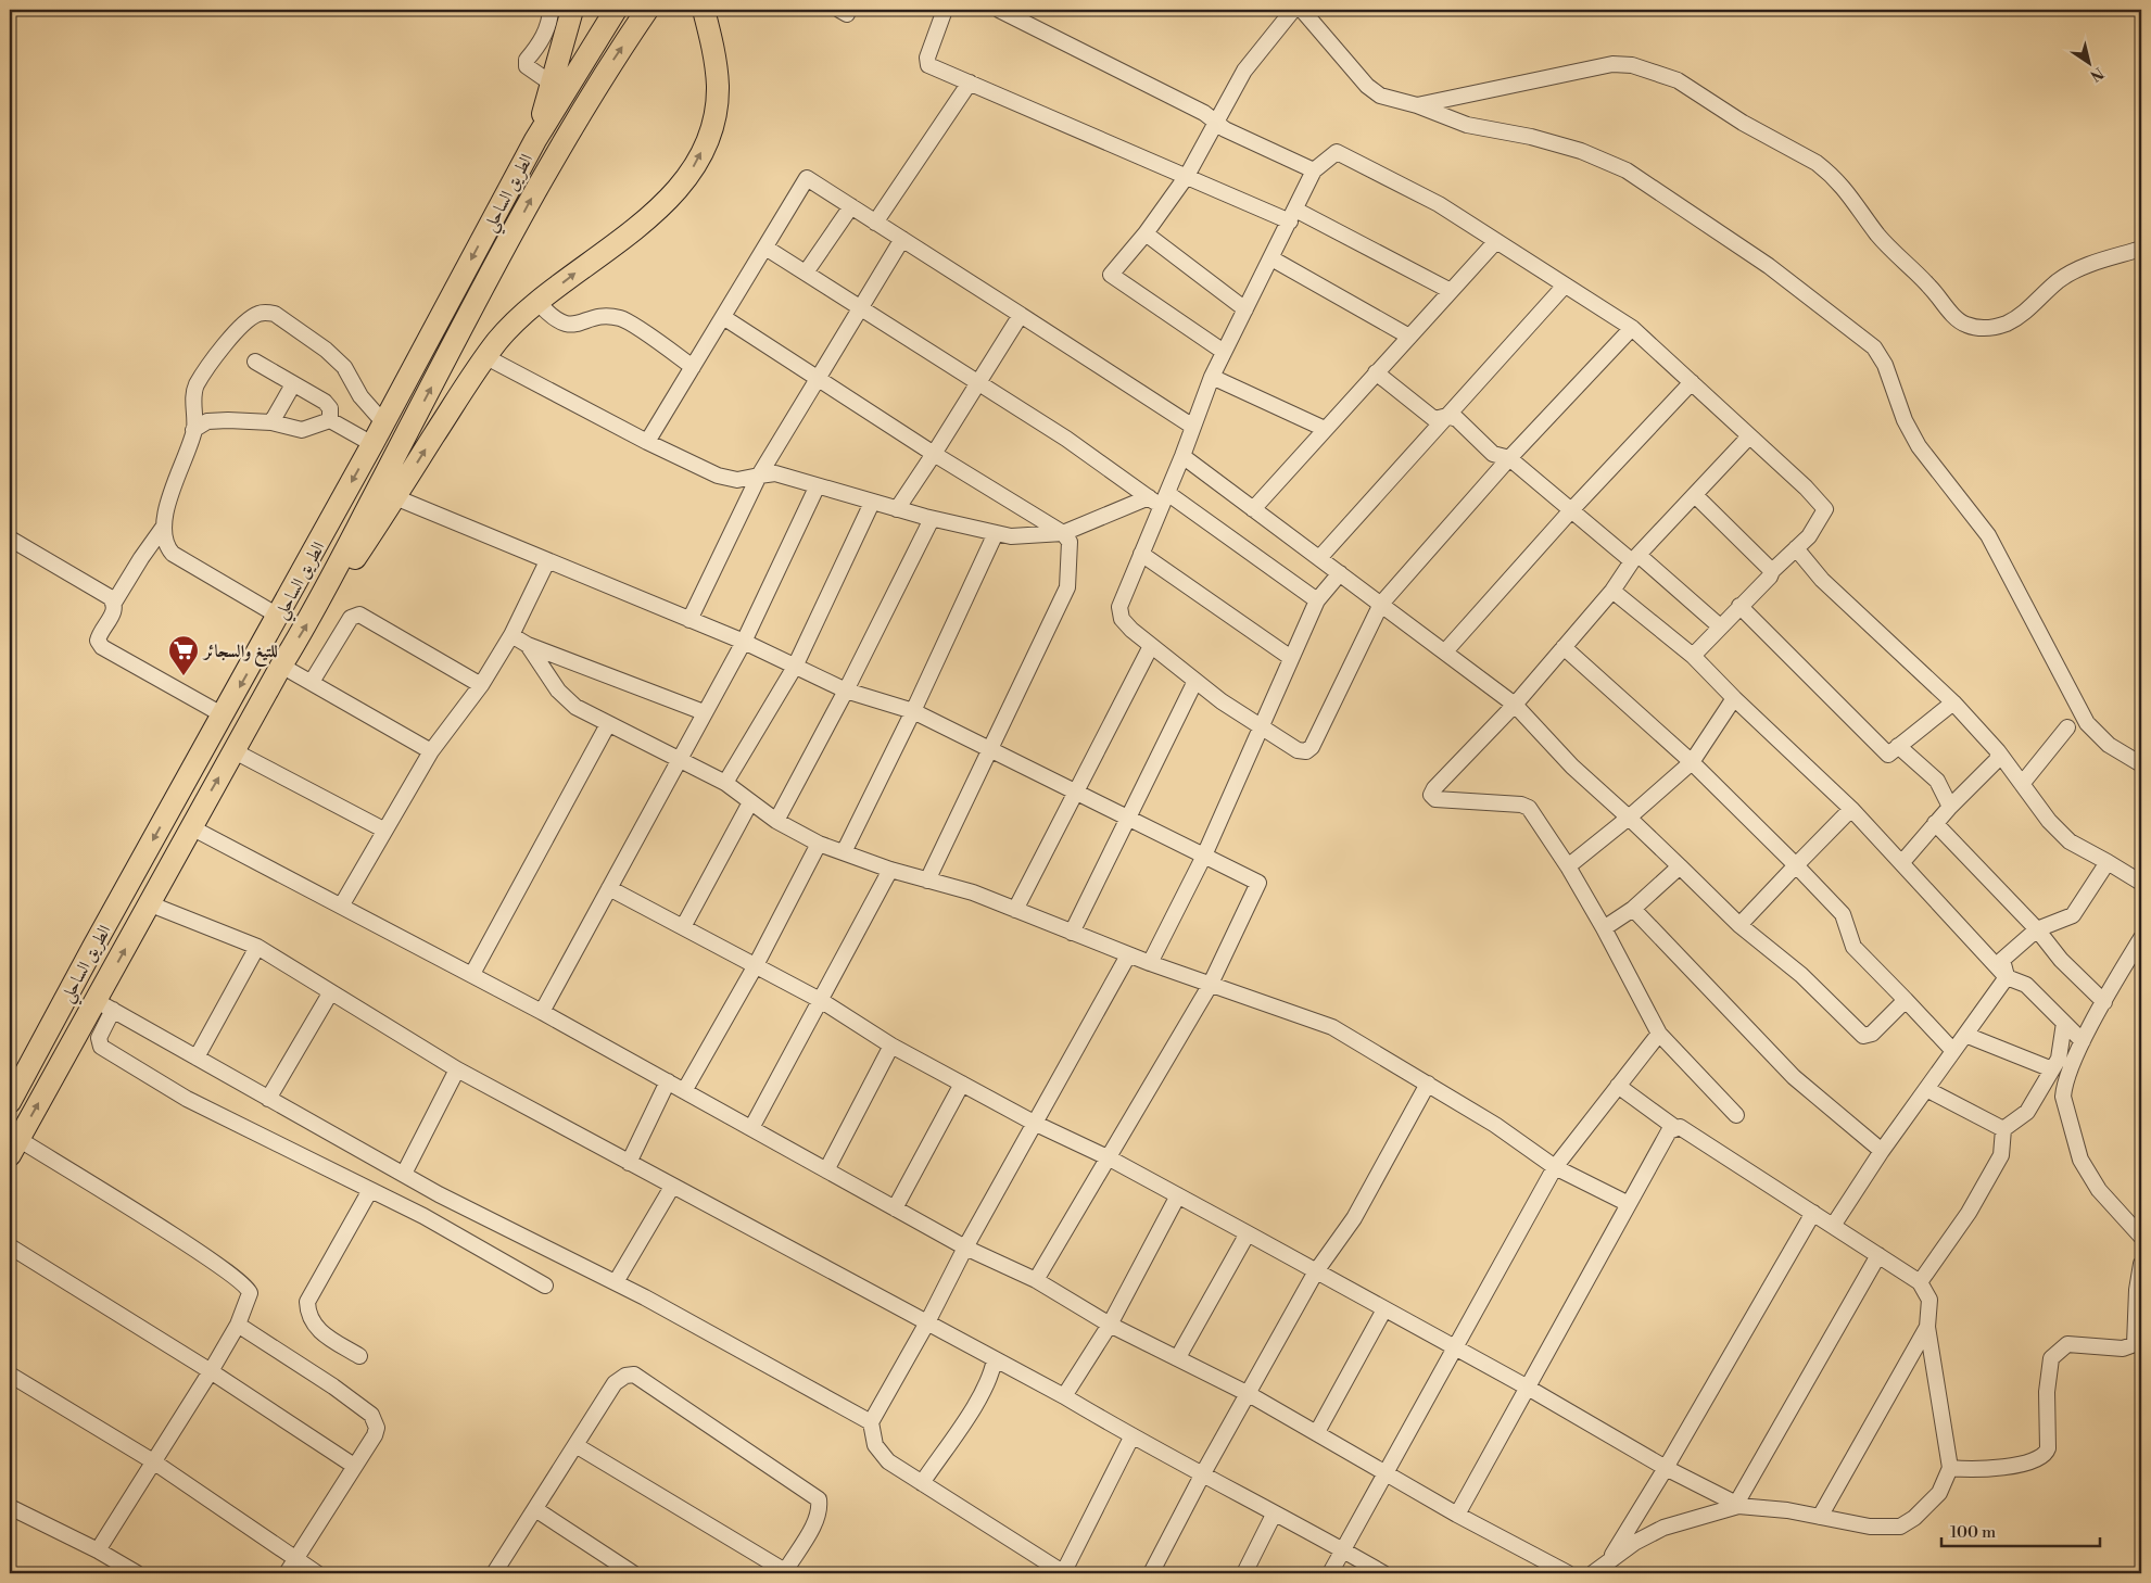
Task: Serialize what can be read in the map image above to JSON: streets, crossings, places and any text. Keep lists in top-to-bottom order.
{
  "streets": {
    "highway": ["الطريق الساحلي"]
  },
  "places": {
    "supermarket": ["للتيغ والسجائر"]
  },
  "scale_bar": "100 m",
  "north": "bottom right"
}
